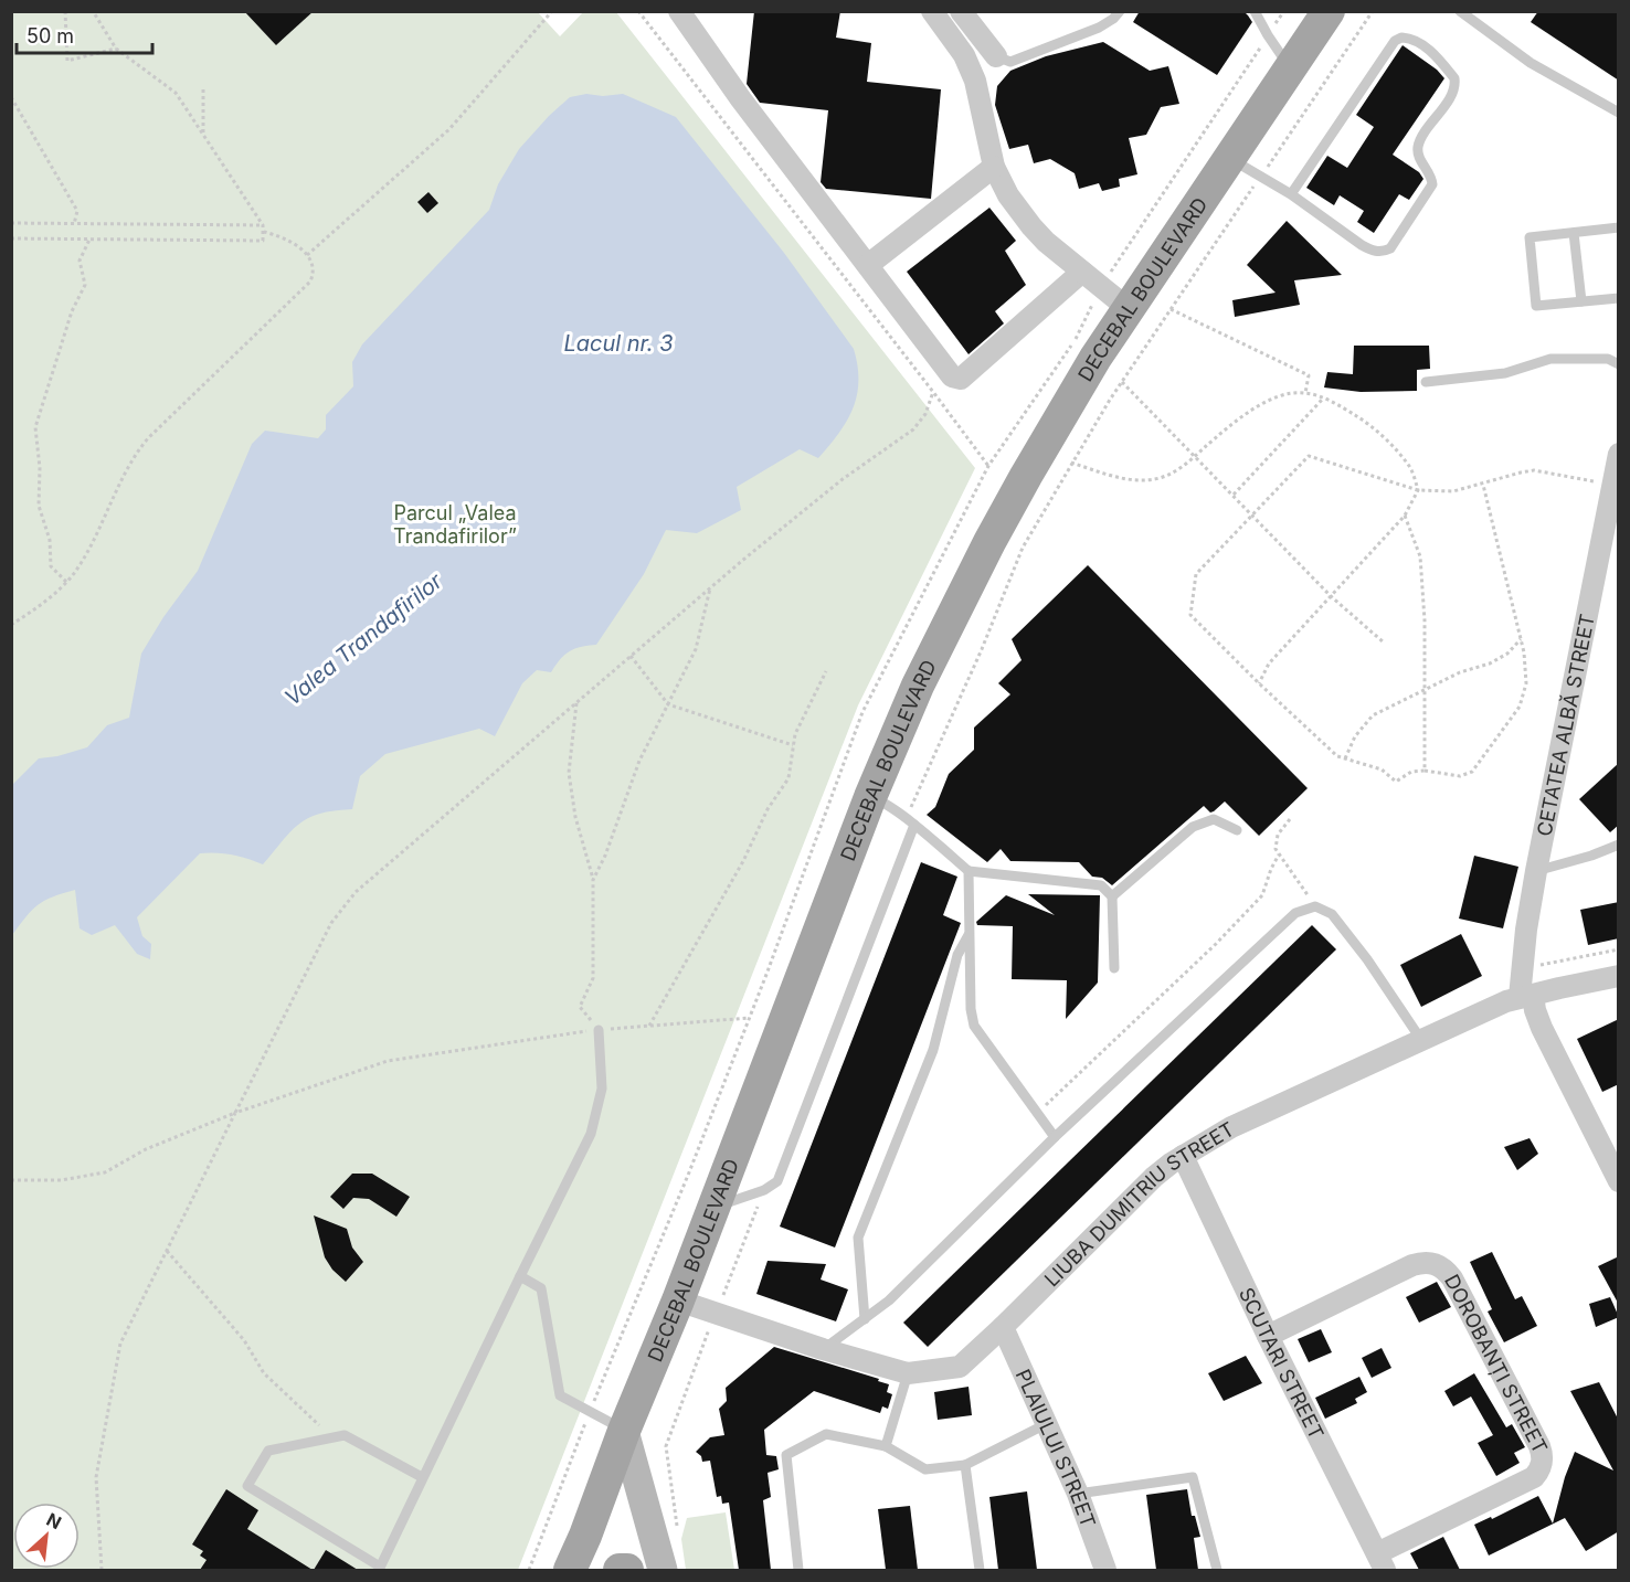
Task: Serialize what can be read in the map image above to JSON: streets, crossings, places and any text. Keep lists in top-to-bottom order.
{
  "streets": {
    "main road": ["DECEBAL BOULEVARD"],
    "street": [
      "CETATEA ALBĂ STREET",
      "LIUBA DUMITRIU STREET",
      "SCUTARI STREET",
      "DOROBANȚI STREET",
      "PLAIULUI STREET"
    ]
  },
  "crossings": [
    ["DECEBAL BOULEVARD", "LIUBA DUMITRIU STREET"],
    ["CETATEA ALBĂ STREET", "LIUBA DUMITRIU STREET"],
    ["LIUBA DUMITRIU STREET", "SCUTARI STREET"],
    ["LIUBA DUMITRIU STREET", "PLAIULUI STREET"],
    ["SCUTARI STREET", "DOROBANȚI STREET"]
  ],
  "water": ["Lacul nr. 3", "Valea Trandafirilor"],
  "parks": ["Parcul „Valea Trandafirilor”"],
  "scale_bar": "50 m",
  "north": "top right"
}
